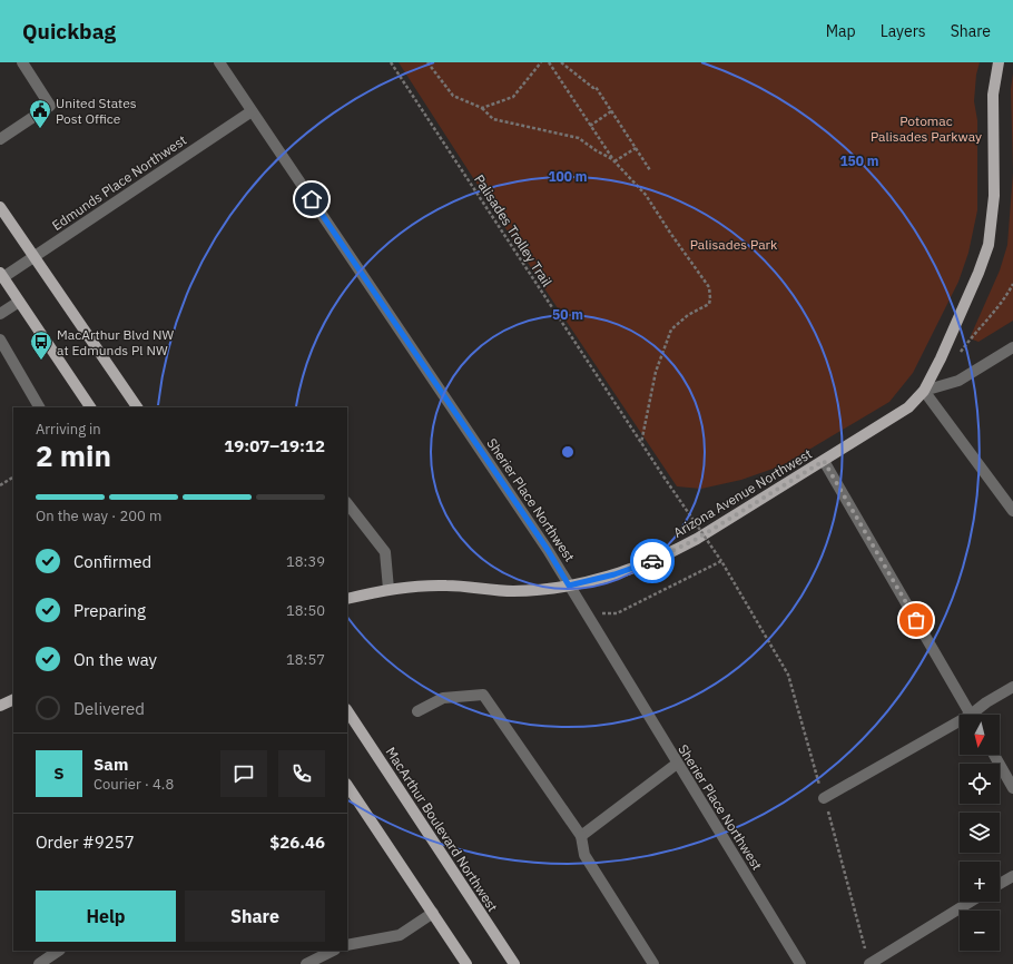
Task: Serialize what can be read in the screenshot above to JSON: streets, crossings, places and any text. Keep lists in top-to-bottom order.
{
  "streets": {
    "main road": ["Arizona Avenue Northwest", "MacArthur Boulevard Northwest"],
    "street": ["Edmunds Place Northwest", "Sherier Place Northwest"],
    "path": ["Palisades Trolley Trail"]
  },
  "crossings": [
    ["Edmunds Place Northwest", "Sherier Place Northwest"],
    ["Arizona Avenue Northwest", "Sherier Place Northwest"]
  ],
  "parks": ["Potomac Palisades Parkway", "Palisades Park"],
  "places": {
    "public building": ["United States Post Office"],
    "bus stop": ["MacArthur Blvd NW at Edmunds Pl NW"]
  },
  "north": "bottom",
  "page": {
    "header": "Quickbag",
    "nav": ["Map", "Layers", "Share"],
    "heading": ["2 min", "Arriving in", "19:07–19:12"],
    "panel": [
      "Sam",
      "Courier · 4.8",
      "Order #9257",
      "$26.46"
    ],
    "bar": "On the way · 200 m",
    "list": [
      ["Confirmed", "18:39"],
      ["Preparing", "18:50"],
      ["On the way", "18:57"],
      "Delivered"
    ],
    "map_buttons": ["+", "−"],
    "round": "S",
    "buttons": ["Help", "Share"]
  },
  "rings": ["150 m", "100 m", "50 m"]
}
